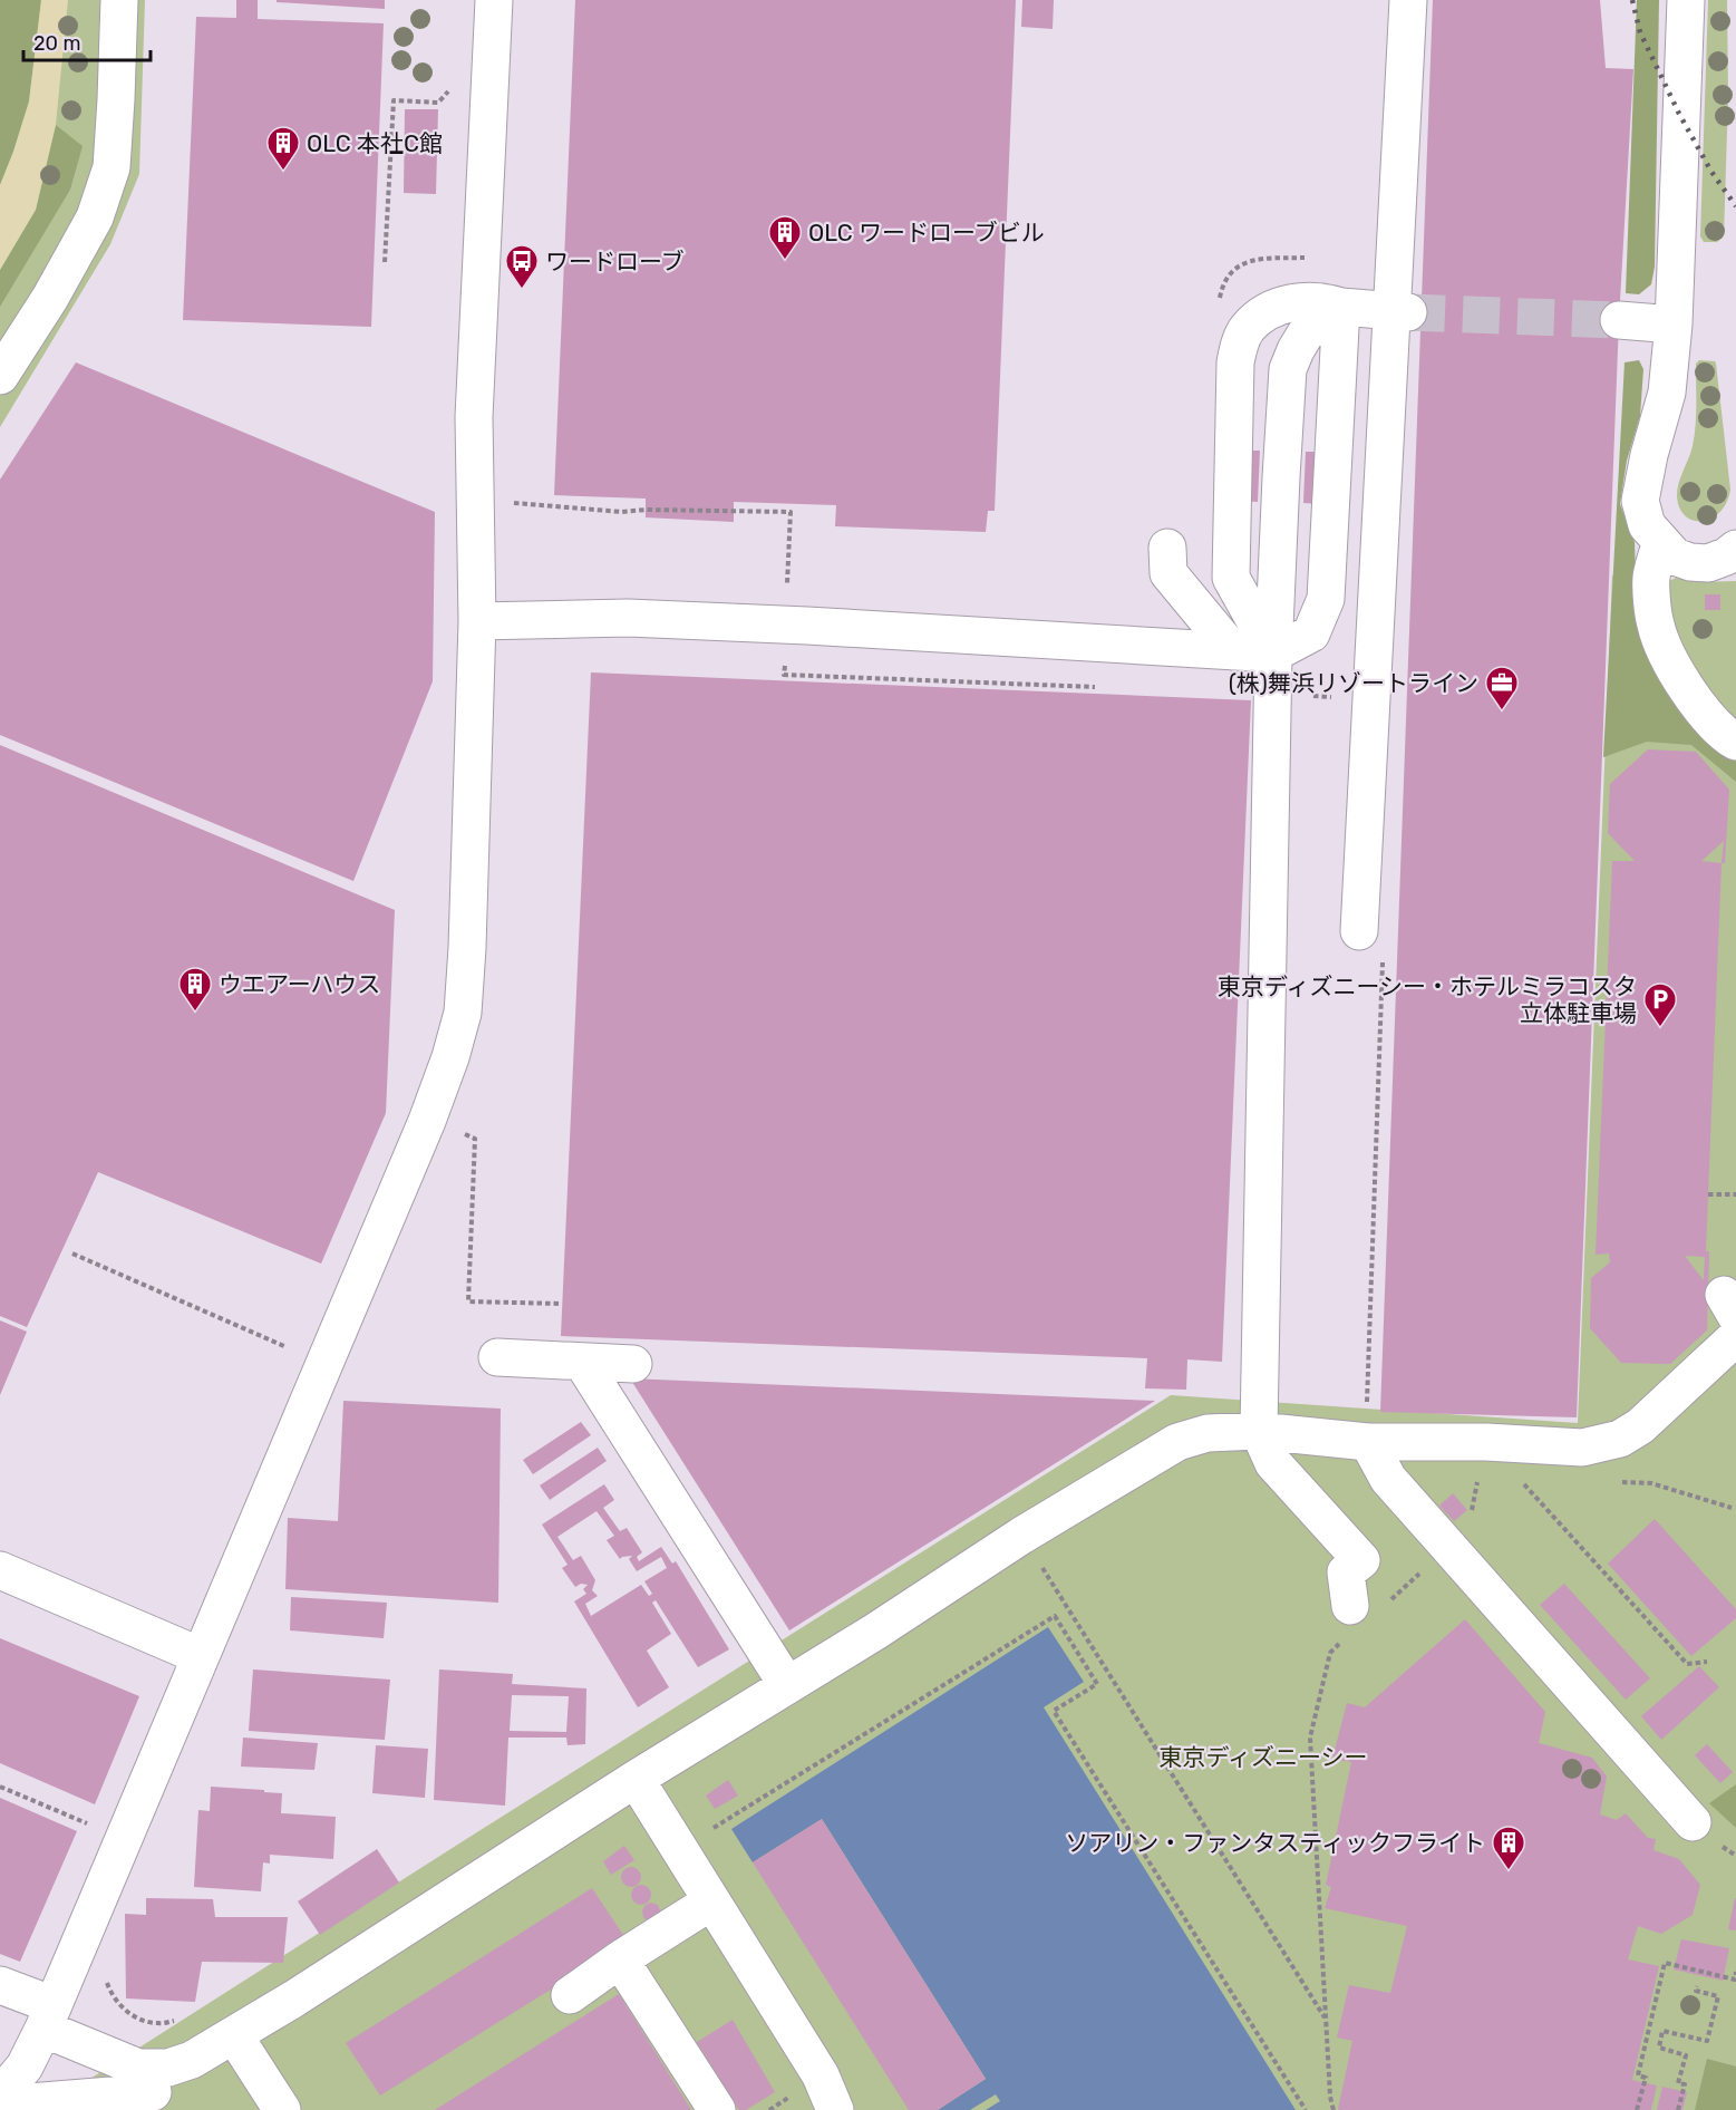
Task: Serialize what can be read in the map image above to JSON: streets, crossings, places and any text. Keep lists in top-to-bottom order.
{
  "parks": ["東京ディズニーシー"],
  "places": {
    "building": [
      "OLC 本社C館",
      "OLC ワードローブビル",
      "ウエアーハウス",
      "ソアリン・ファンタスティックフライト"
    ],
    "bus stop": ["ワードローブ"],
    "office": ["(株)舞浜リゾートライン"],
    "parking": ["東京ディズニーシー・ホテルミラコスタ 立体駐車場"]
  },
  "scale_bar": "20 m"
}
